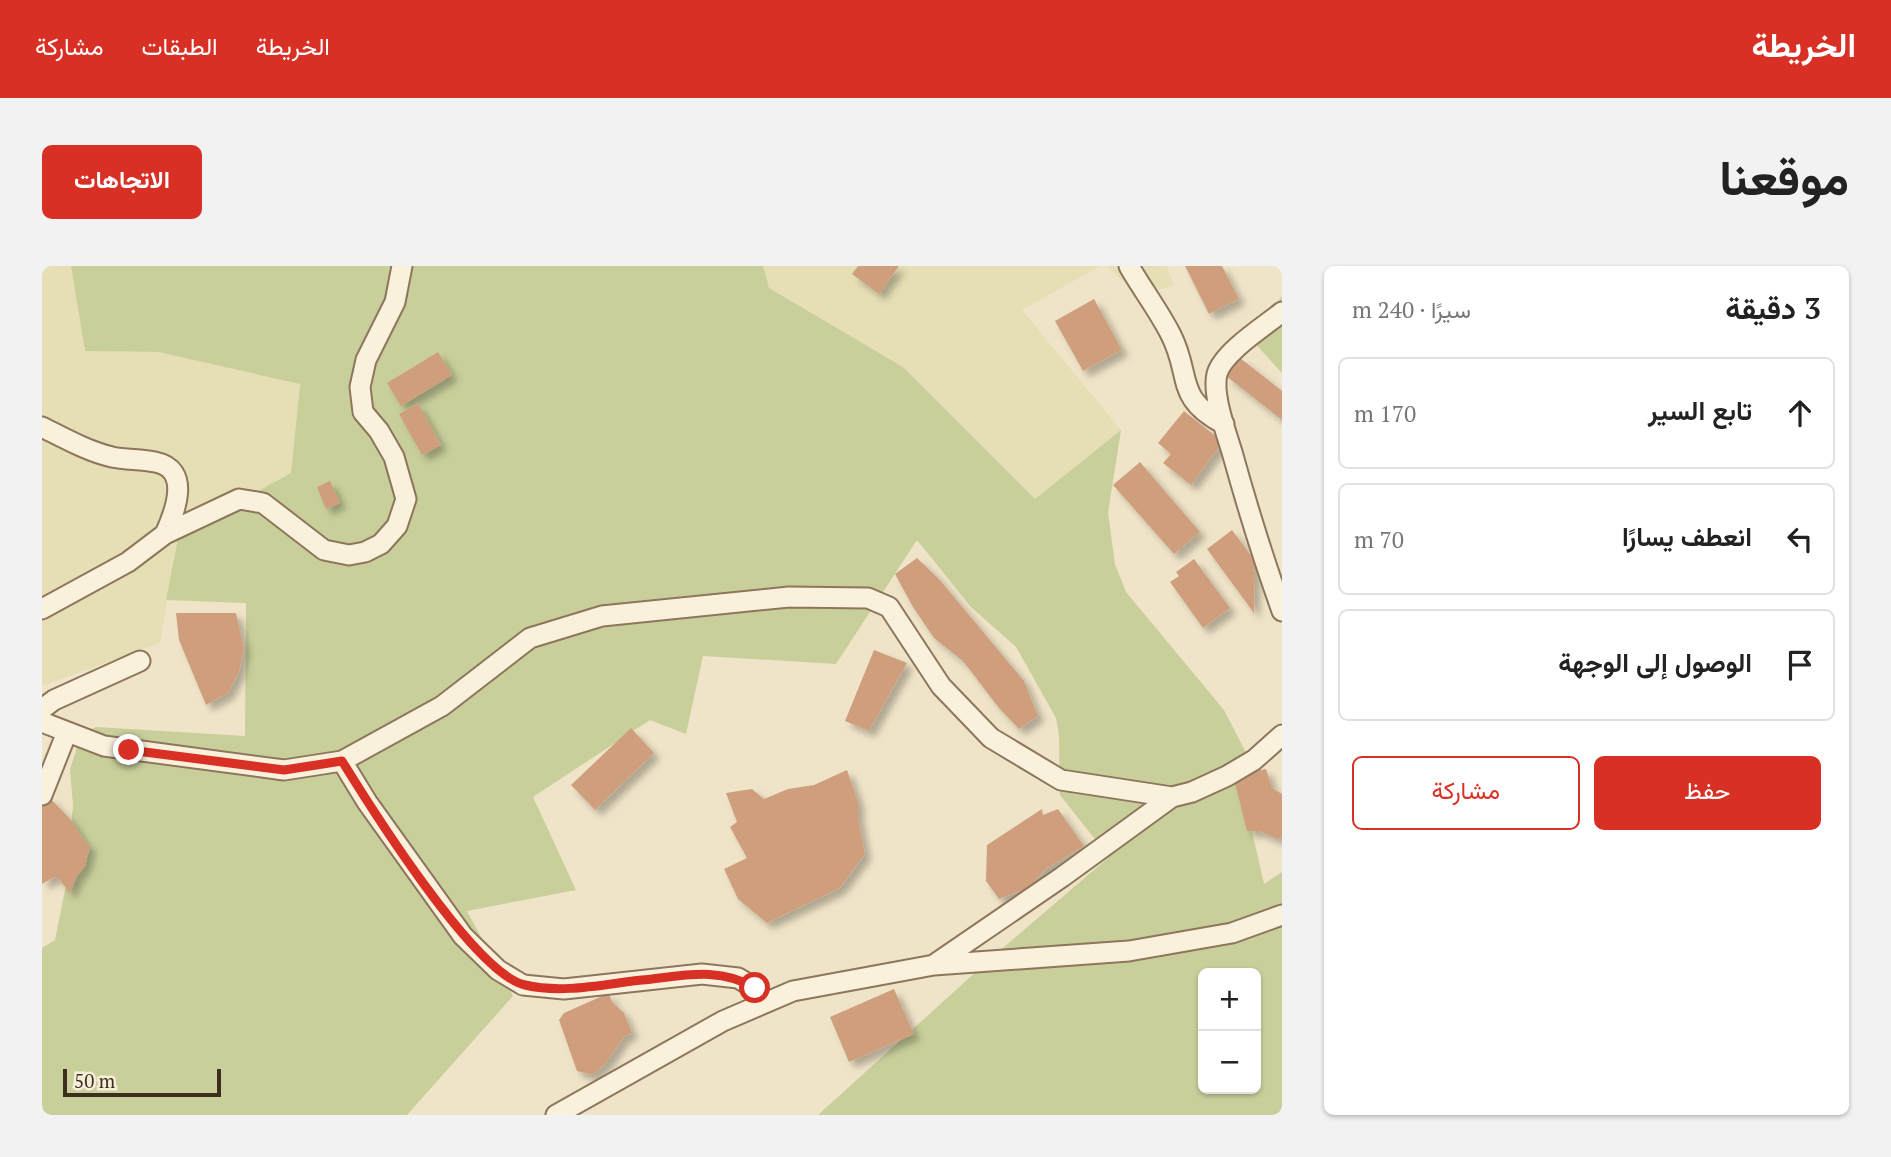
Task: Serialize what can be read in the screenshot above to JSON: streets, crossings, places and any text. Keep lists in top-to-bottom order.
{
  "scale_bar": "50 m",
  "page": {
    "header": "الخريطة",
    "nav": ["الخريطة", "الطبقات", "مشاركة"],
    "title": "موقعنا",
    "buttons": [
      "الاتجاهات",
      ["حفظ", "مشاركة"]
    ],
    "heading": ["3 دقيقة", "سيرًا · 240 m"],
    "list": [
      ["تابع السير", "170 m"],
      ["انعطف يسارًا", "70 m"],
      "الوصول إلى الوجهة"
    ],
    "map_buttons": ["+", "−"],
    "scale": "50 m"
  }
}
